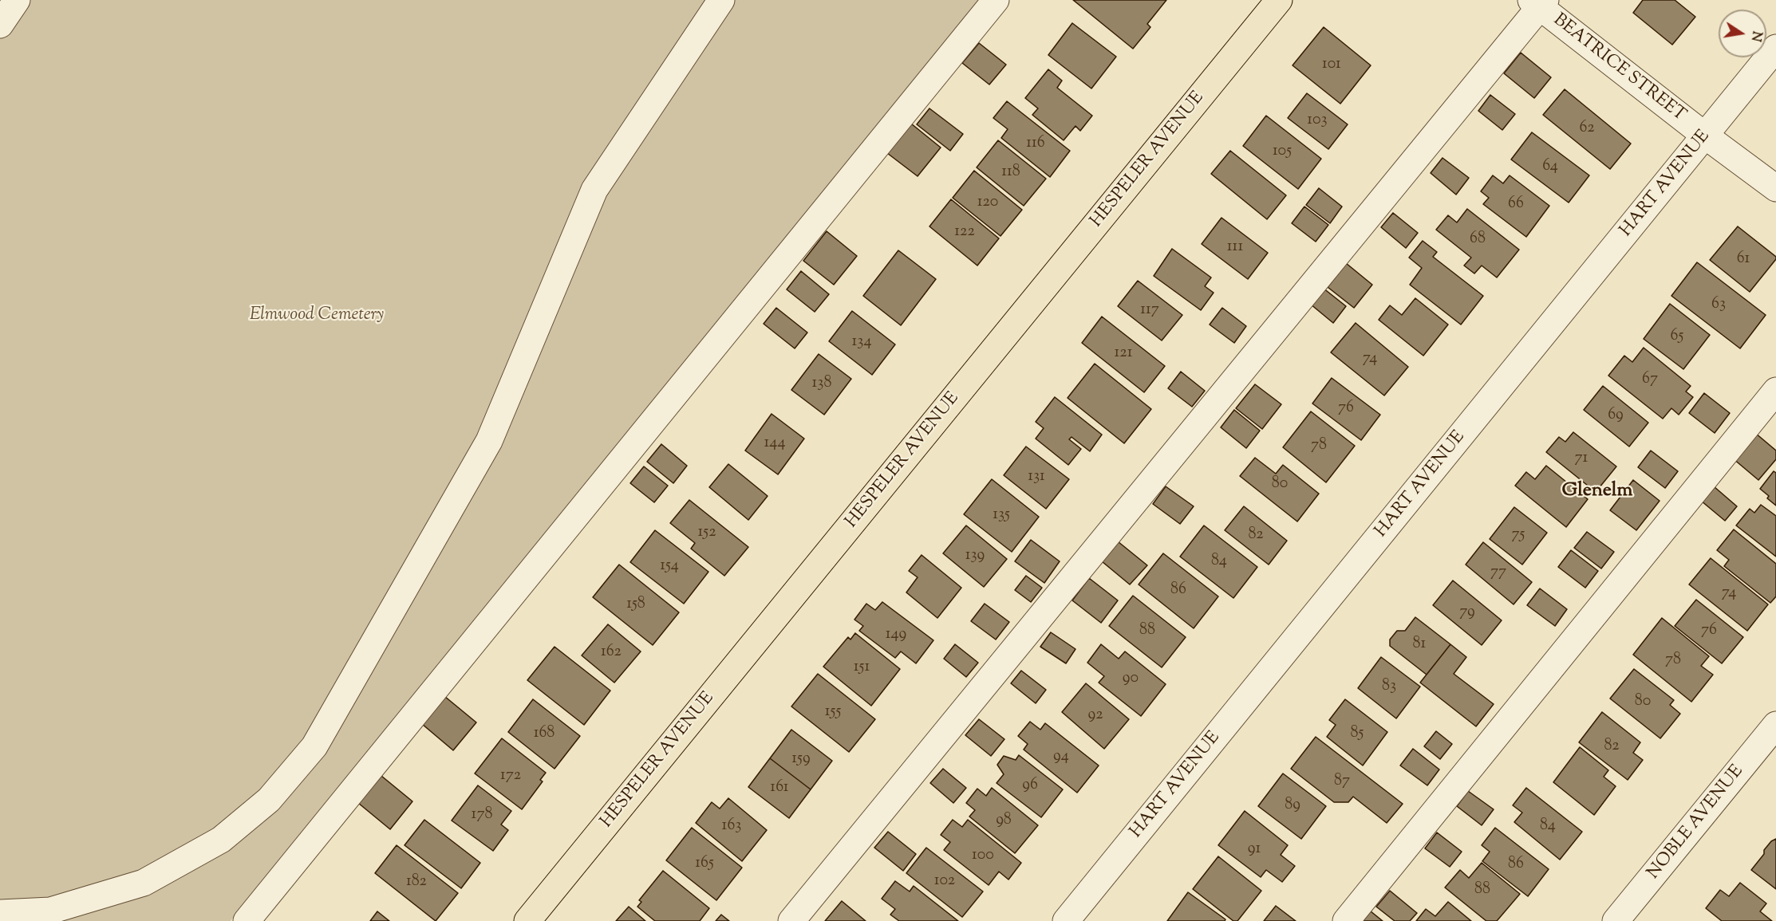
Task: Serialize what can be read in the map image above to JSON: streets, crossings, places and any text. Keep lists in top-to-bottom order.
{
  "streets": {
    "main road": ["HESPELER AVENUE"],
    "street": ["BEATRICE STREET", "HART AVENUE", "NOBLE AVENUE"]
  },
  "crossings": [
    ["BEATRICE STREET", "HART AVENUE"]
  ],
  "districts": ["Glenelm"],
  "parks": ["Elmwood Cemetery"],
  "house_numbers": [
    "101",
    "103",
    "62",
    "116",
    "105",
    "64",
    "118",
    "120",
    "66",
    "122",
    "68",
    "111",
    "61",
    "63",
    "117",
    "65",
    "134",
    "121",
    "74",
    "67",
    "138",
    "76",
    "69",
    "144",
    "78",
    "71",
    "131",
    "80",
    "135",
    "152",
    "82",
    "75",
    "139",
    "84",
    "154",
    "77",
    "86",
    "74",
    "158",
    "79",
    "88",
    "76",
    "149",
    "81",
    "162",
    "78",
    "151",
    "90",
    "83",
    "80",
    "155",
    "92",
    "168",
    "85",
    "82",
    "94",
    "159",
    "172",
    "87",
    "96",
    "161",
    "89",
    "178",
    "98",
    "163",
    "84",
    "91",
    "100",
    "165",
    "86",
    "102",
    "182",
    "88"
  ],
  "north": "right"
}
